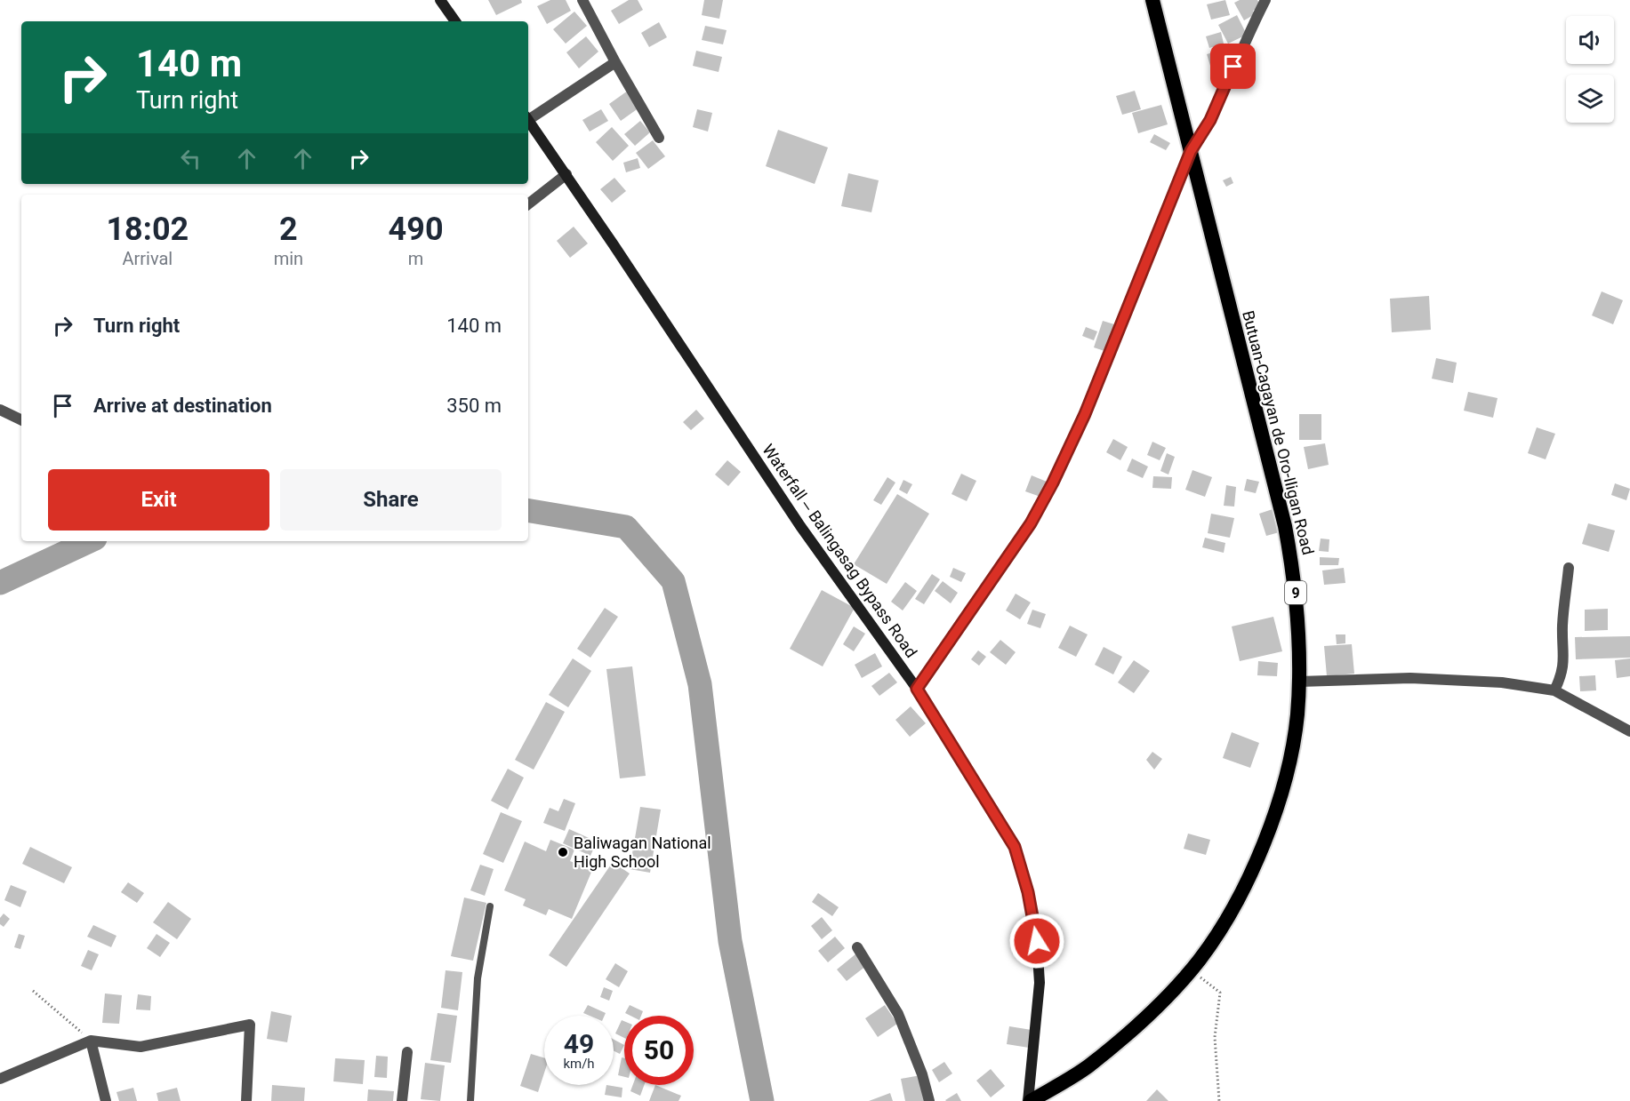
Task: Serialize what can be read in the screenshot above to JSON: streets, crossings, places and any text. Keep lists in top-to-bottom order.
{
  "streets": {
    "highway": ["Butuan-Cagayan de Oro-Iligan Road", "9"],
    "main road": ["Waterfall ‒ Balingasag Bypass Road"]
  },
  "crossings": [
    ["Butuan-Cagayan de Oro-Iligan Road", "Waterfall ‒ Balingasag Bypass Road"]
  ],
  "places": ["Baliwagan National High School"],
  "page": {
    "turn": ["140 m", "Turn right"],
    "eta": [
      "18:02",
      "Arrival",
      "2",
      "min",
      "490",
      "m"
    ],
    "list": [
      {
        "name": "Turn right",
        "value": "140 m"
      },
      {
        "name": "Arrive at destination",
        "value": "350 m"
      }
    ],
    "buttons": ["Exit", "Share"],
    "speed": "49 km/h",
    "limit": "50"
  }
}
